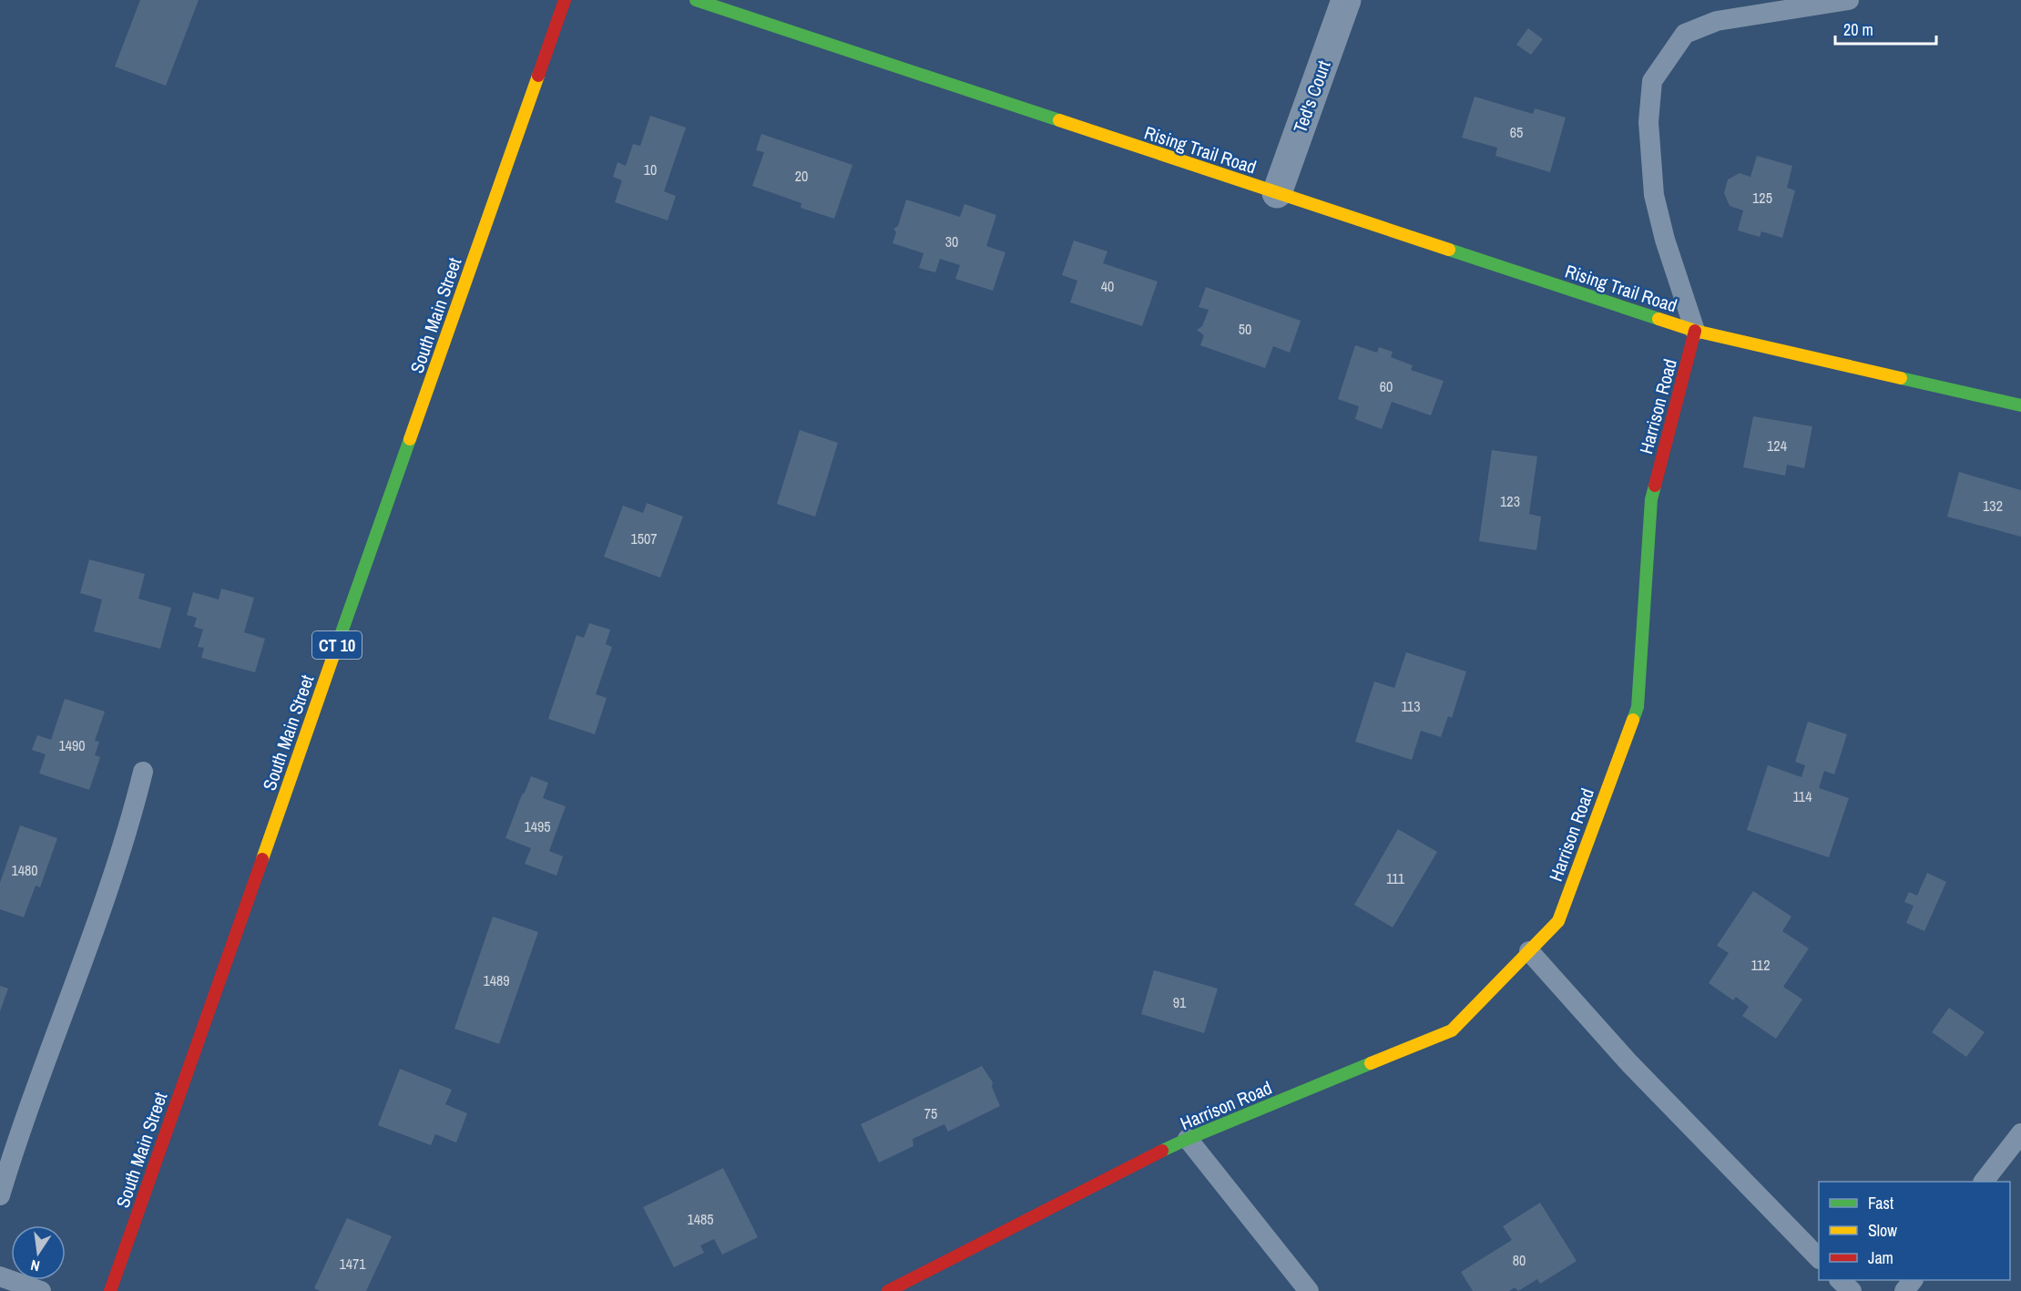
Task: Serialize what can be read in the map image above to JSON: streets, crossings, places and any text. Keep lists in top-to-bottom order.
{
  "streets": {
    "main road": [
      "Rising Trail Road",
      "South Main Street",
      "Harrison Road",
      "CT 10"
    ],
    "street": ["Ted's Court"]
  },
  "crossings": [
    ["Ted's Court", "Rising Trail Road"],
    ["Rising Trail Road", "Harrison Road"]
  ],
  "house_numbers": [
    "65",
    "10",
    "20",
    "125",
    "30",
    "40",
    "50",
    "60",
    "124",
    "123",
    "132",
    "1507",
    "113",
    "1490",
    "114",
    "1495",
    "1480",
    "111",
    "112",
    "1489",
    "91",
    "75",
    "1485",
    "80",
    "1471"
  ],
  "legend": ["Fast", "Slow", "Jam"],
  "scale_bar": "20 m",
  "north": "bottom"
}
